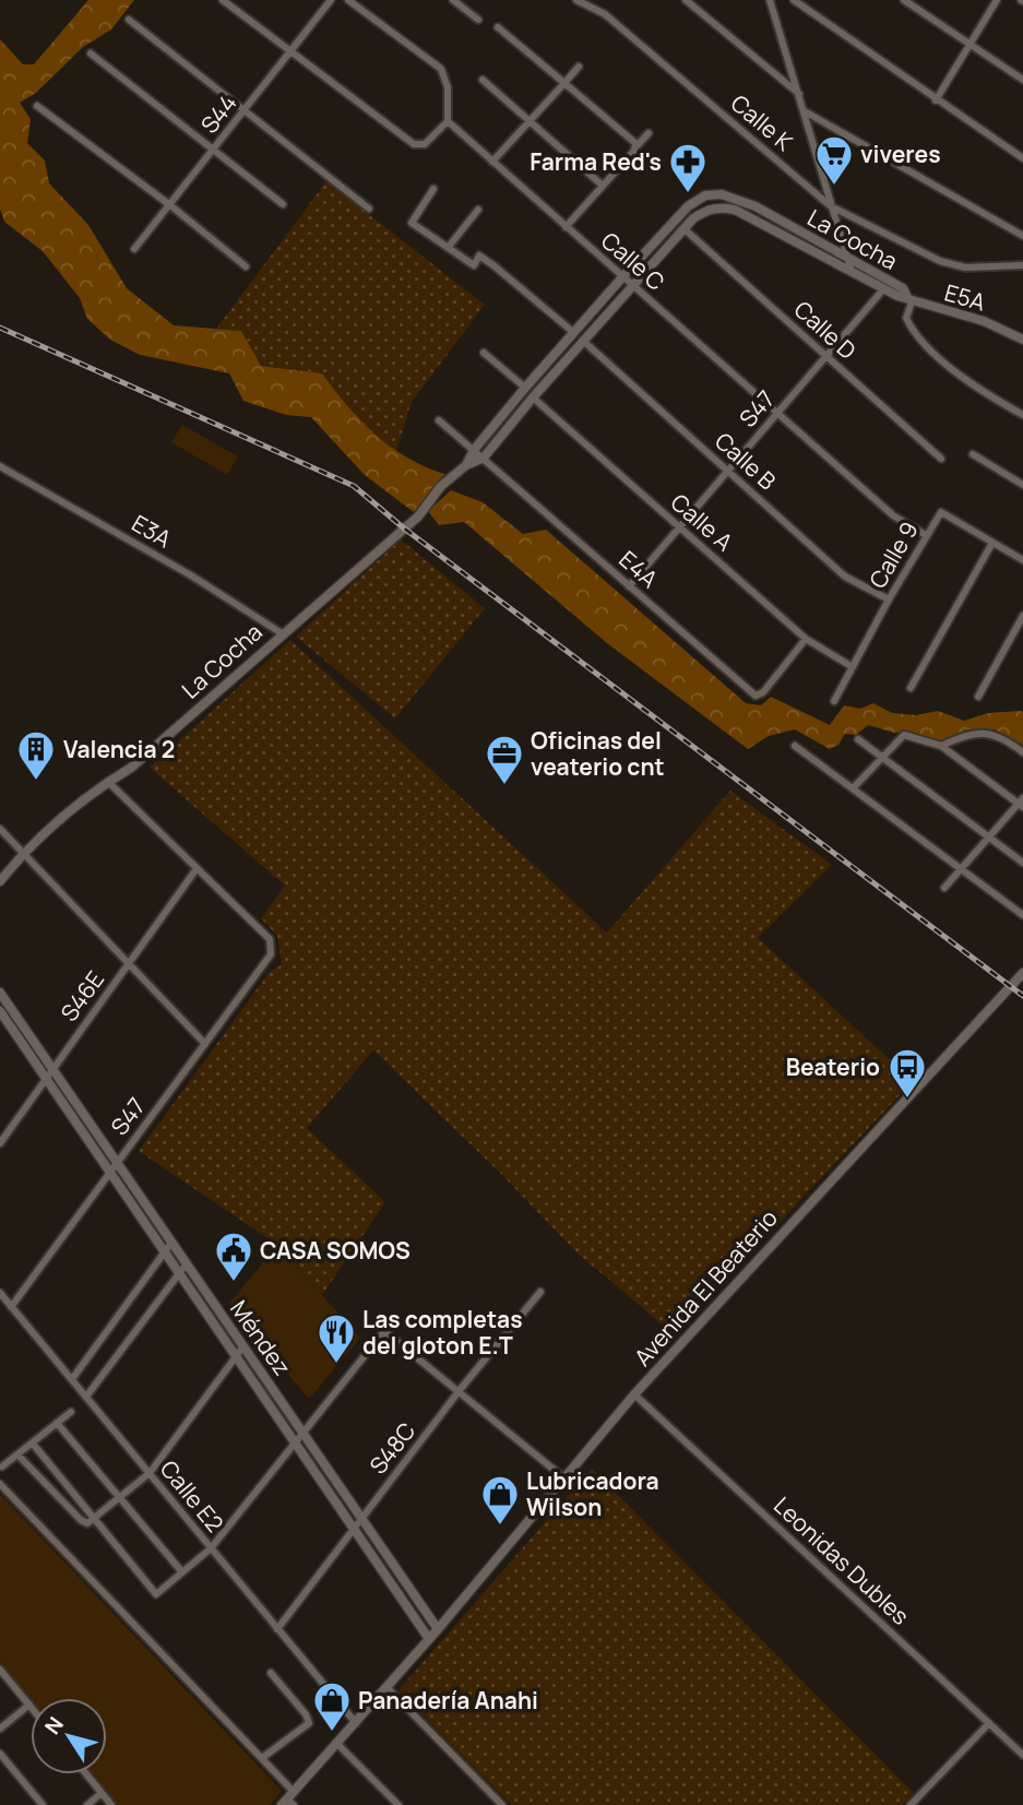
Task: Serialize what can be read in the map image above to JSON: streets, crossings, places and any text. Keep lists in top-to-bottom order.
{
  "streets": {
    "street": [
      "S44",
      "Calle K",
      "La Cocha",
      "Calle C",
      "E5A",
      "Calle D",
      "S47",
      "Calle B",
      "Calle A",
      "E3A",
      "Calle 9",
      "E4A",
      "S46E",
      "Avenida El Beaterio",
      "Méndez",
      "S48C",
      "Calle E2",
      "Leonidas Dubles"
    ]
  },
  "crossings": [
    ["La Cocha", "Calle C"],
    ["La Cocha", "E5A"],
    ["La Cocha", "Calle D"],
    ["La Cocha", "S47"],
    ["La Cocha", "Calle B"],
    ["La Cocha", "Calle A"],
    ["La Cocha", "E3A"],
    ["La Cocha", "E4A"],
    ["Calle C", "S47"],
    ["Calle C", "Calle 9"],
    ["Calle D", "S47"],
    ["S47", "Calle B"],
    ["S47", "Calle A"],
    ["S47", "E4A"],
    ["S47", "S46E"],
    ["S47", "Méndez"],
    ["S47", "Calle E2"],
    ["Calle B", "Calle 9"],
    ["Calle A", "Calle 9"],
    ["Calle A", "E4A"],
    ["S46E", "Méndez"],
    ["Avenida El Beaterio", "Méndez"],
    ["Avenida El Beaterio", "Calle E2"],
    ["Avenida El Beaterio", "Leonidas Dubles"],
    ["Méndez", "S48C"],
    ["S48C", "Calle E2"]
  ],
  "places": {
    "supermarket": ["viveres"],
    "pharmacy": ["Farma Red's"],
    "building": ["Valencia 2"],
    "office": ["Oficinas del veaterio cnt"],
    "bus stop": ["Beaterio"],
    "public building": ["CASA SOMOS"],
    "restaurant": ["Las completas del gloton E.T"],
    "shop": ["Lubricadora Wilson", "Panadería Anahi"]
  },
  "north": "top left"
}
